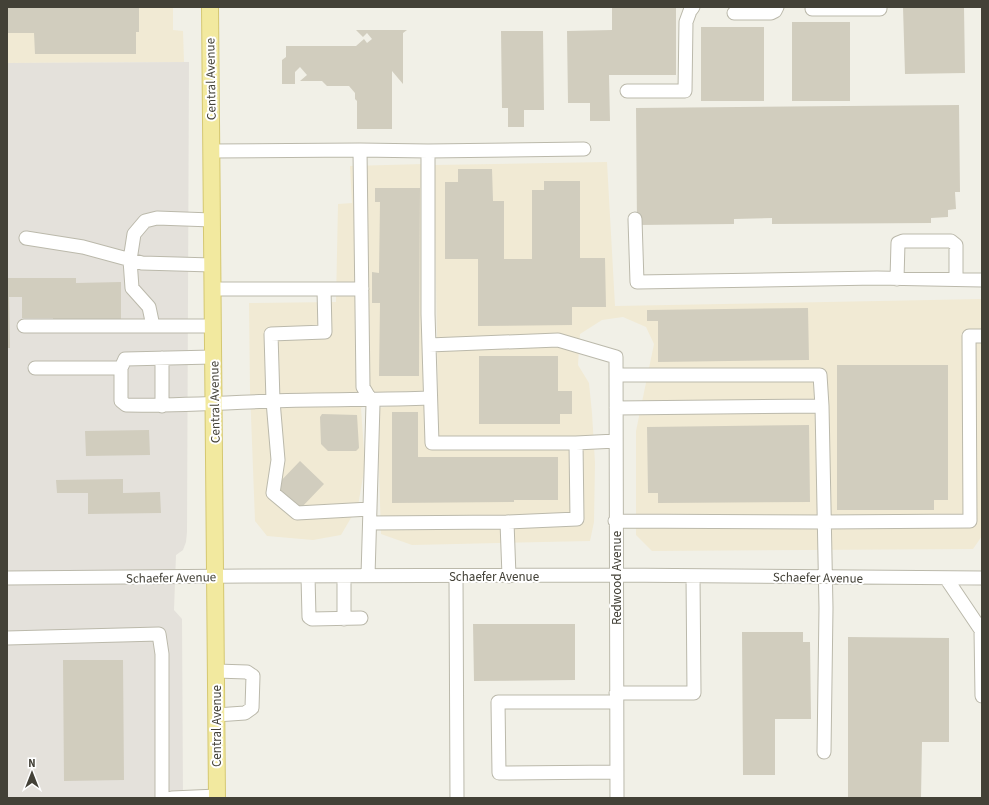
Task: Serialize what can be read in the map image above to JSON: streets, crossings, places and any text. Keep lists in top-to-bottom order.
{
  "streets": {
    "main road": ["Central Avenue"],
    "street": ["Schaefer Avenue", "Redwood Avenue"]
  },
  "crossings": [
    ["Central Avenue", "Schaefer Avenue"],
    ["Schaefer Avenue", "Redwood Avenue"]
  ],
  "north": "top"
}
